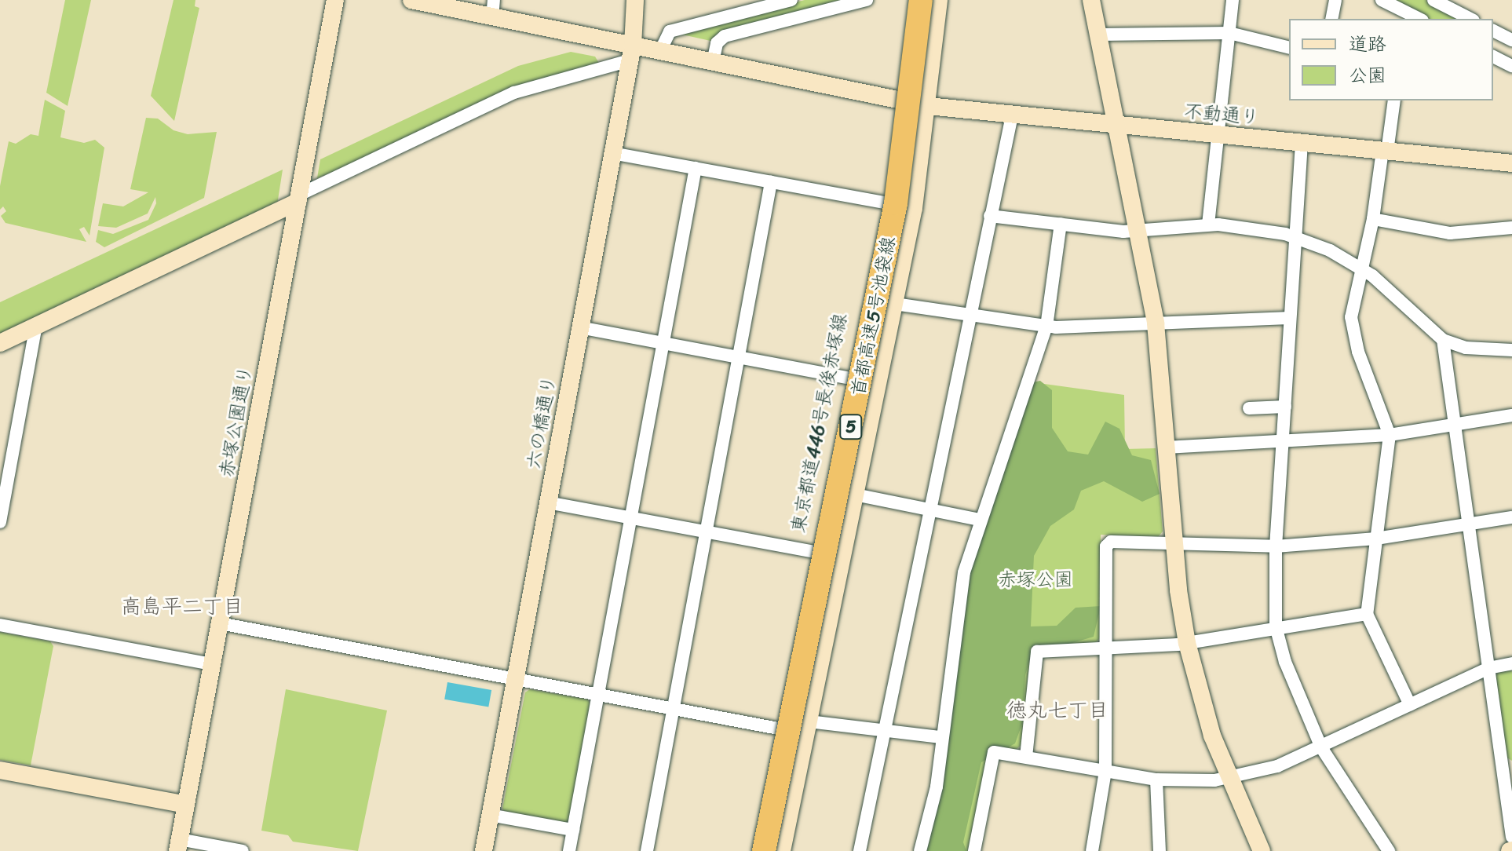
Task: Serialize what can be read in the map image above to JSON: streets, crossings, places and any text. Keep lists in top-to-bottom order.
{
  "streets": {
    "highway": ["首都高速5号池袋線", "5"],
    "street": [
      "不動通り",
      "赤塚公園通り",
      "六の橋通り",
      "東京都道446号長後赤塚線"
    ]
  },
  "crossings": [
    ["不動通り", "六の橋通り"],
    ["不動通り", "東京都道446号長後赤塚線"]
  ],
  "districts": ["高島平二丁目", "徳丸七丁目"],
  "parks": ["赤塚公園"],
  "legend": ["道路", "公園"]
}
